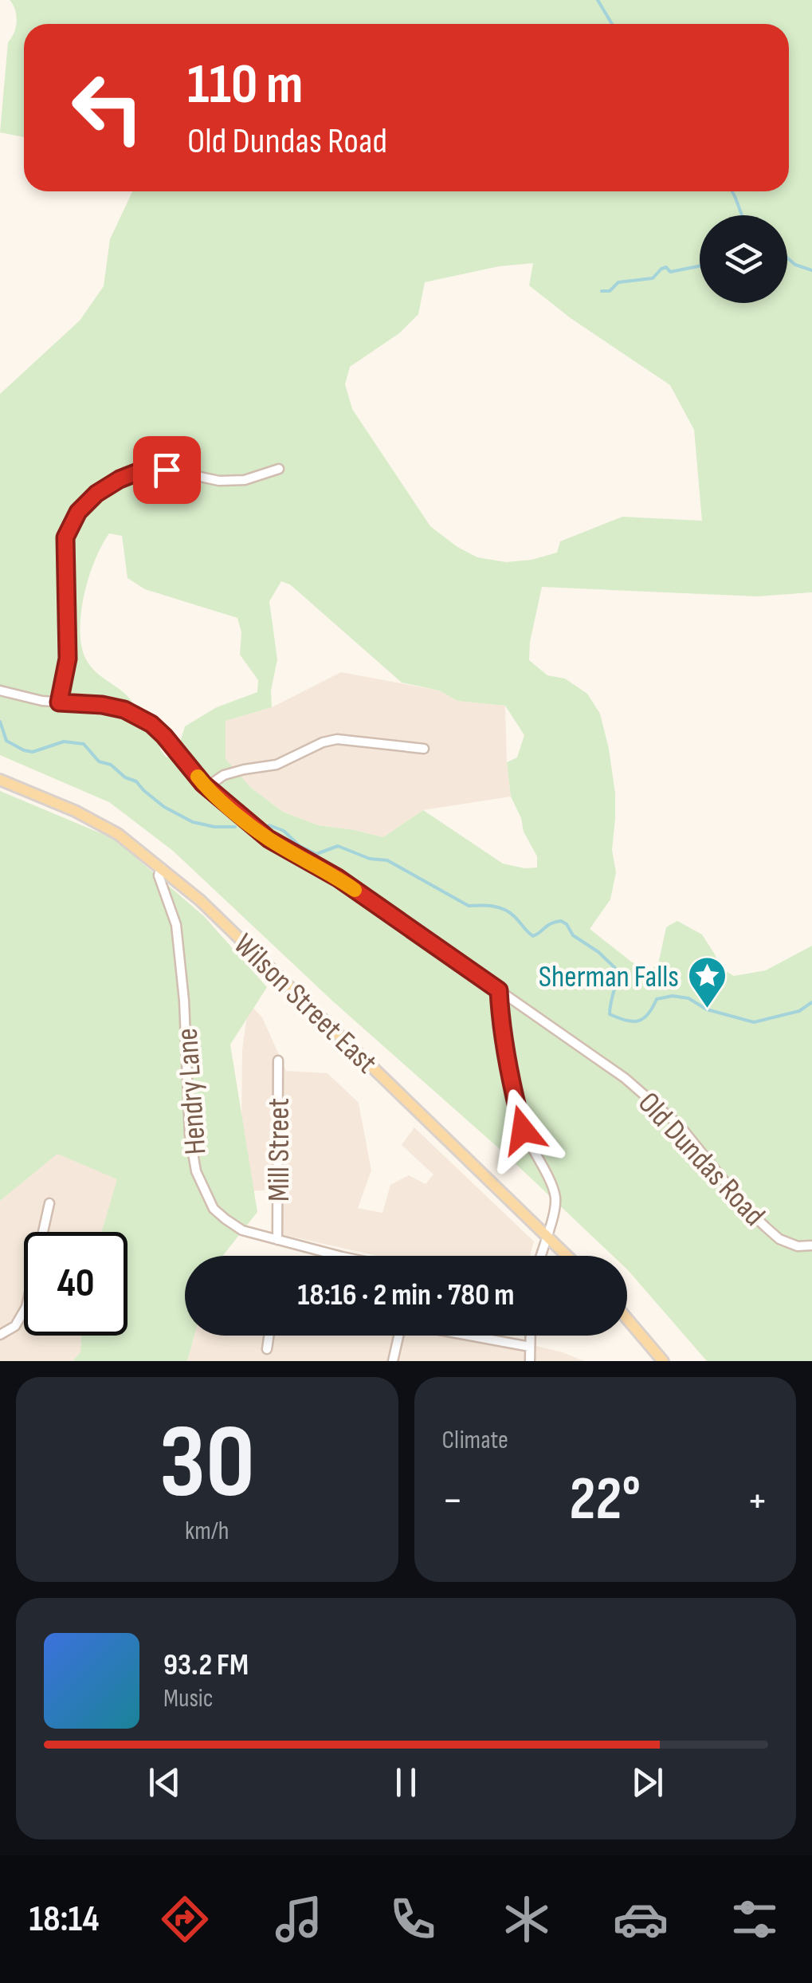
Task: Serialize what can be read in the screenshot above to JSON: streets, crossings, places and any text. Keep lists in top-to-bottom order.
{
  "streets": {
    "main road": ["Wilson Street East"],
    "street": ["Hendry Lane", "Mill Street", "Old Dundas Road"]
  },
  "crossings": [
    ["Wilson Street East", "Hendry Lane"],
    ["Hendry Lane", "Mill Street"]
  ],
  "places": {
    "place": ["Sherman Falls"]
  },
  "page": {
    "turn": ["110 m", "Old Dundas Road"],
    "limit": "40",
    "trip": "18:16 · 2 min · 780 m",
    "tile": [
      ["30", "km/h"],
      "Climate"
    ],
    "heat": ["−", "22°", "+"],
    "song": ["93.2 FM", "Music"],
    "tabs": "18:14"
  }
}
